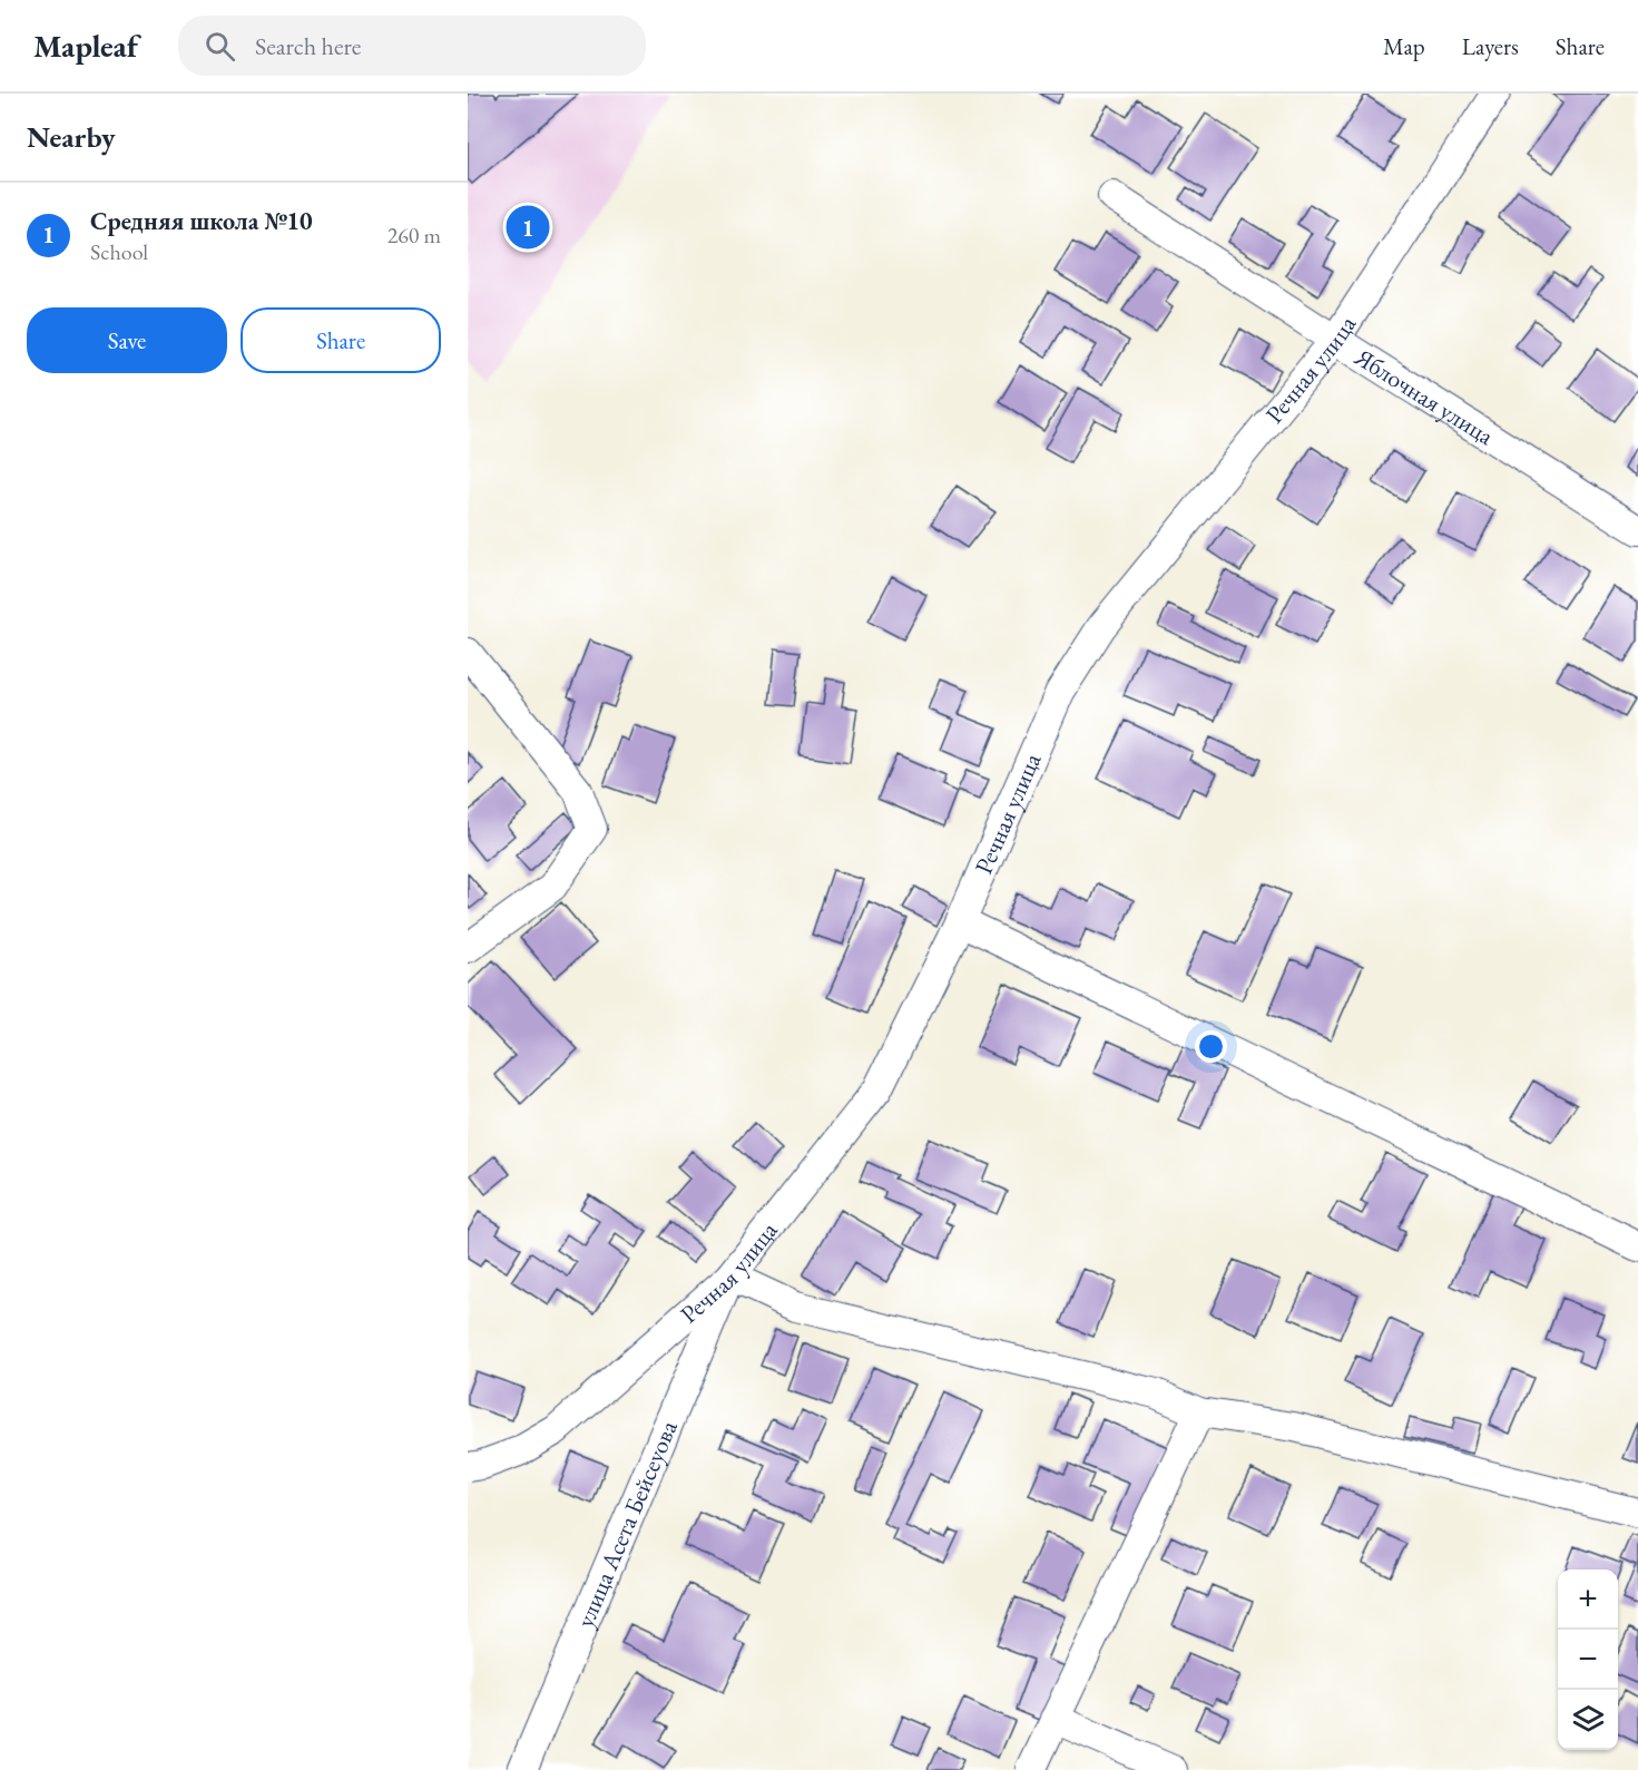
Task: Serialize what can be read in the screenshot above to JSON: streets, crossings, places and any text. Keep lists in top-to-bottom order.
{
  "streets": {
    "street": ["Речная улица", "Яблочная улица", "улица Асета Бейсеуова"]
  },
  "crossings": [
    ["Речная улица", "Яблочная улица"],
    ["Речная улица", "улица Асета Бейсеуова"]
  ],
  "page": {
    "header": "Mapleaf",
    "search": "Search here",
    "nav": ["Map", "Layers", "Share"],
    "heading": "Nearby",
    "list": [
      {
        "mark": "1",
        "name": "Средняя школа №10",
        "note": "School",
        "value": "260 m"
      }
    ],
    "pins": "1",
    "buttons": ["Save", "Share"],
    "map_buttons": ["+", "−"]
  }
}
